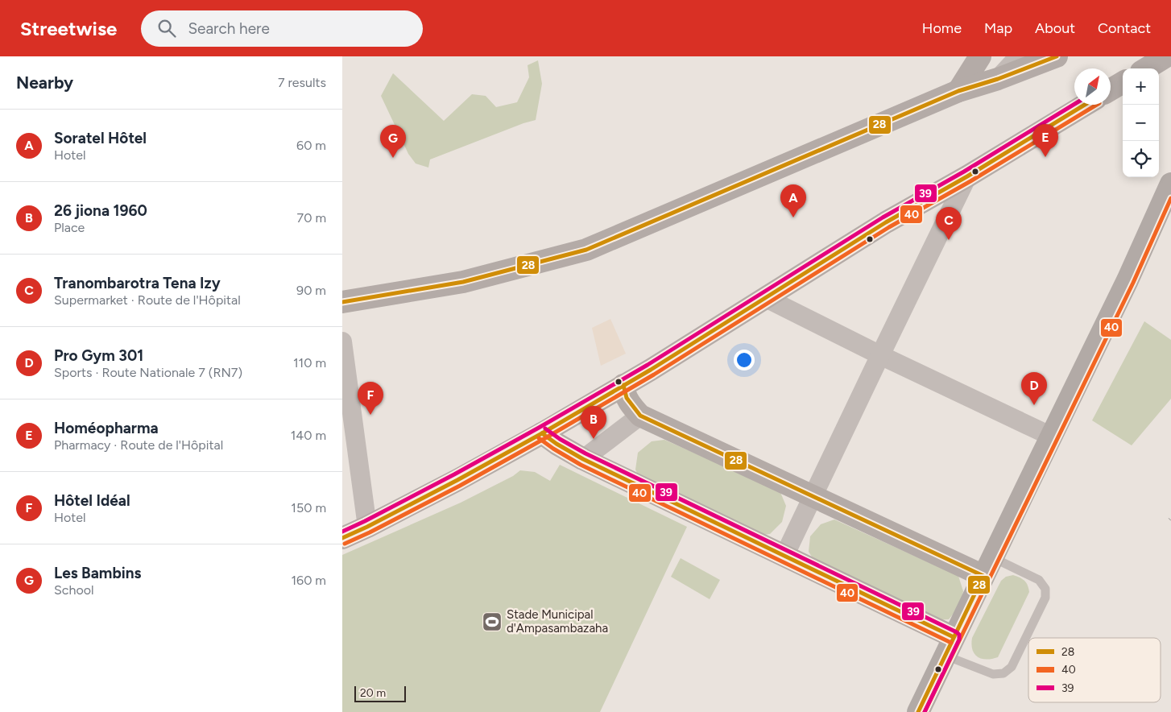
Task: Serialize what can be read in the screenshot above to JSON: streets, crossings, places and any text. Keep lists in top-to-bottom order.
{
  "places": {
    "sports": ["Stade Municipal d'Ampasambazaha"]
  },
  "lines": ["transit line 28", "transit line 39", "transit line 40"],
  "legend": ["28", "40", "39"],
  "scale_bar": "20 m",
  "north": "top right",
  "page": {
    "header": "Streetwise",
    "search": "Search here",
    "nav": [
      "Home",
      "Map",
      "About",
      "Contact"
    ],
    "heading": ["Nearby", "7 results"],
    "map_buttons": ["+", "−"],
    "list": [
      {
        "mark": "A",
        "name": "Soratel Hôtel",
        "note": "Hotel",
        "value": "60 m"
      },
      {
        "mark": "B",
        "name": "26 jiona 1960",
        "note": "Place",
        "value": "70 m"
      },
      {
        "mark": "C",
        "name": "Tranombarotra Tena Izy",
        "note": "Supermarket · Route de l'Hôpital",
        "value": "90 m"
      },
      {
        "mark": "D",
        "name": "Pro Gym 301",
        "note": "Sports · Route Nationale 7 (RN7)",
        "value": "110 m"
      },
      {
        "mark": "E",
        "name": "Homéopharma",
        "note": "Pharmacy · Route de l'Hôpital",
        "value": "140 m"
      },
      {
        "mark": "F",
        "name": "Hôtel Idéal",
        "note": "Hotel",
        "value": "150 m"
      },
      {
        "mark": "G",
        "name": "Les Bambins",
        "note": "School",
        "value": "160 m"
      }
    ],
    "pins": [
      "E",
      "G",
      "A",
      "C",
      "D",
      "F",
      "B"
    ],
    "scale": "20 m"
  }
}
